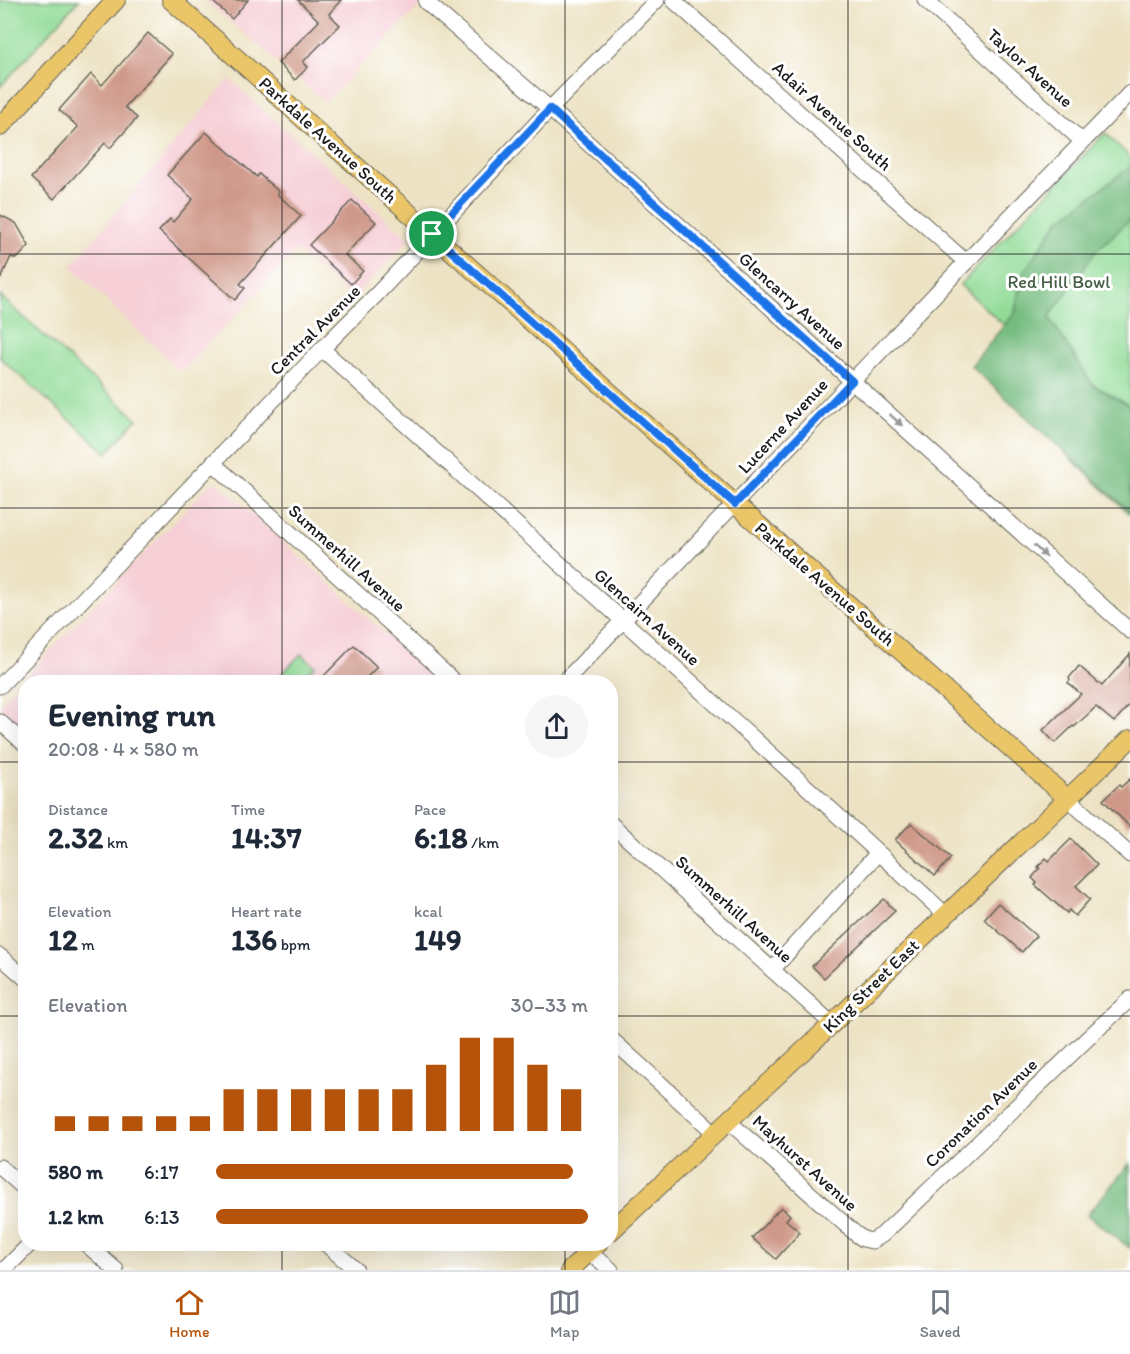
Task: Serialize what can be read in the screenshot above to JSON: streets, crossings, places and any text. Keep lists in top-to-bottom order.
{
  "streets": {
    "main road": ["Parkdale Avenue South", "King Street East"],
    "street": [
      "Taylor Avenue",
      "Adair Avenue South",
      "Glencarry Avenue",
      "Central Avenue",
      "Lucerne Avenue",
      "Summerhill Avenue",
      "Glencairn Avenue",
      "Coronation Avenue",
      "Mayhurst Avenue"
    ]
  },
  "crossings": [
    ["Taylor Avenue", "Lucerne Avenue"],
    ["Adair Avenue South", "Lucerne Avenue"],
    ["Parkdale Avenue South", "Central Avenue"],
    ["Parkdale Avenue South", "Lucerne Avenue"],
    ["Parkdale Avenue South", "King Street East"],
    ["Glencarry Avenue", "Central Avenue"],
    ["Glencarry Avenue", "Lucerne Avenue"],
    ["Central Avenue", "Summerhill Avenue"],
    ["Central Avenue", "Glencairn Avenue"],
    ["Lucerne Avenue", "Glencairn Avenue"],
    ["Summerhill Avenue", "King Street East"],
    ["Glencairn Avenue", "King Street East"],
    ["King Street East", "Mayhurst Avenue"],
    ["Coronation Avenue", "Mayhurst Avenue"]
  ],
  "one_way": ["Glencarry Avenue"],
  "parks": ["Red Hill Bowl"],
  "page": {
    "heading": ["Evening run", "20:08 · 4 × 580 m"],
    "stats": [
      ["Distance", "2.32 km"],
      ["Time", "14:37"],
      ["Pace", "6:18 /km"],
      ["Elevation", "12 m"],
      ["Heart rate", "136 bpm"],
      ["kcal", "149"]
    ],
    "chart": ["Elevation", "30–33 m"],
    "list": [
      {
        "name": "580 m",
        "note": "6:17"
      },
      {
        "name": "1.2 km",
        "note": "6:13"
      }
    ],
    "tabs": ["Home", "Map", "Saved"]
  }
}
